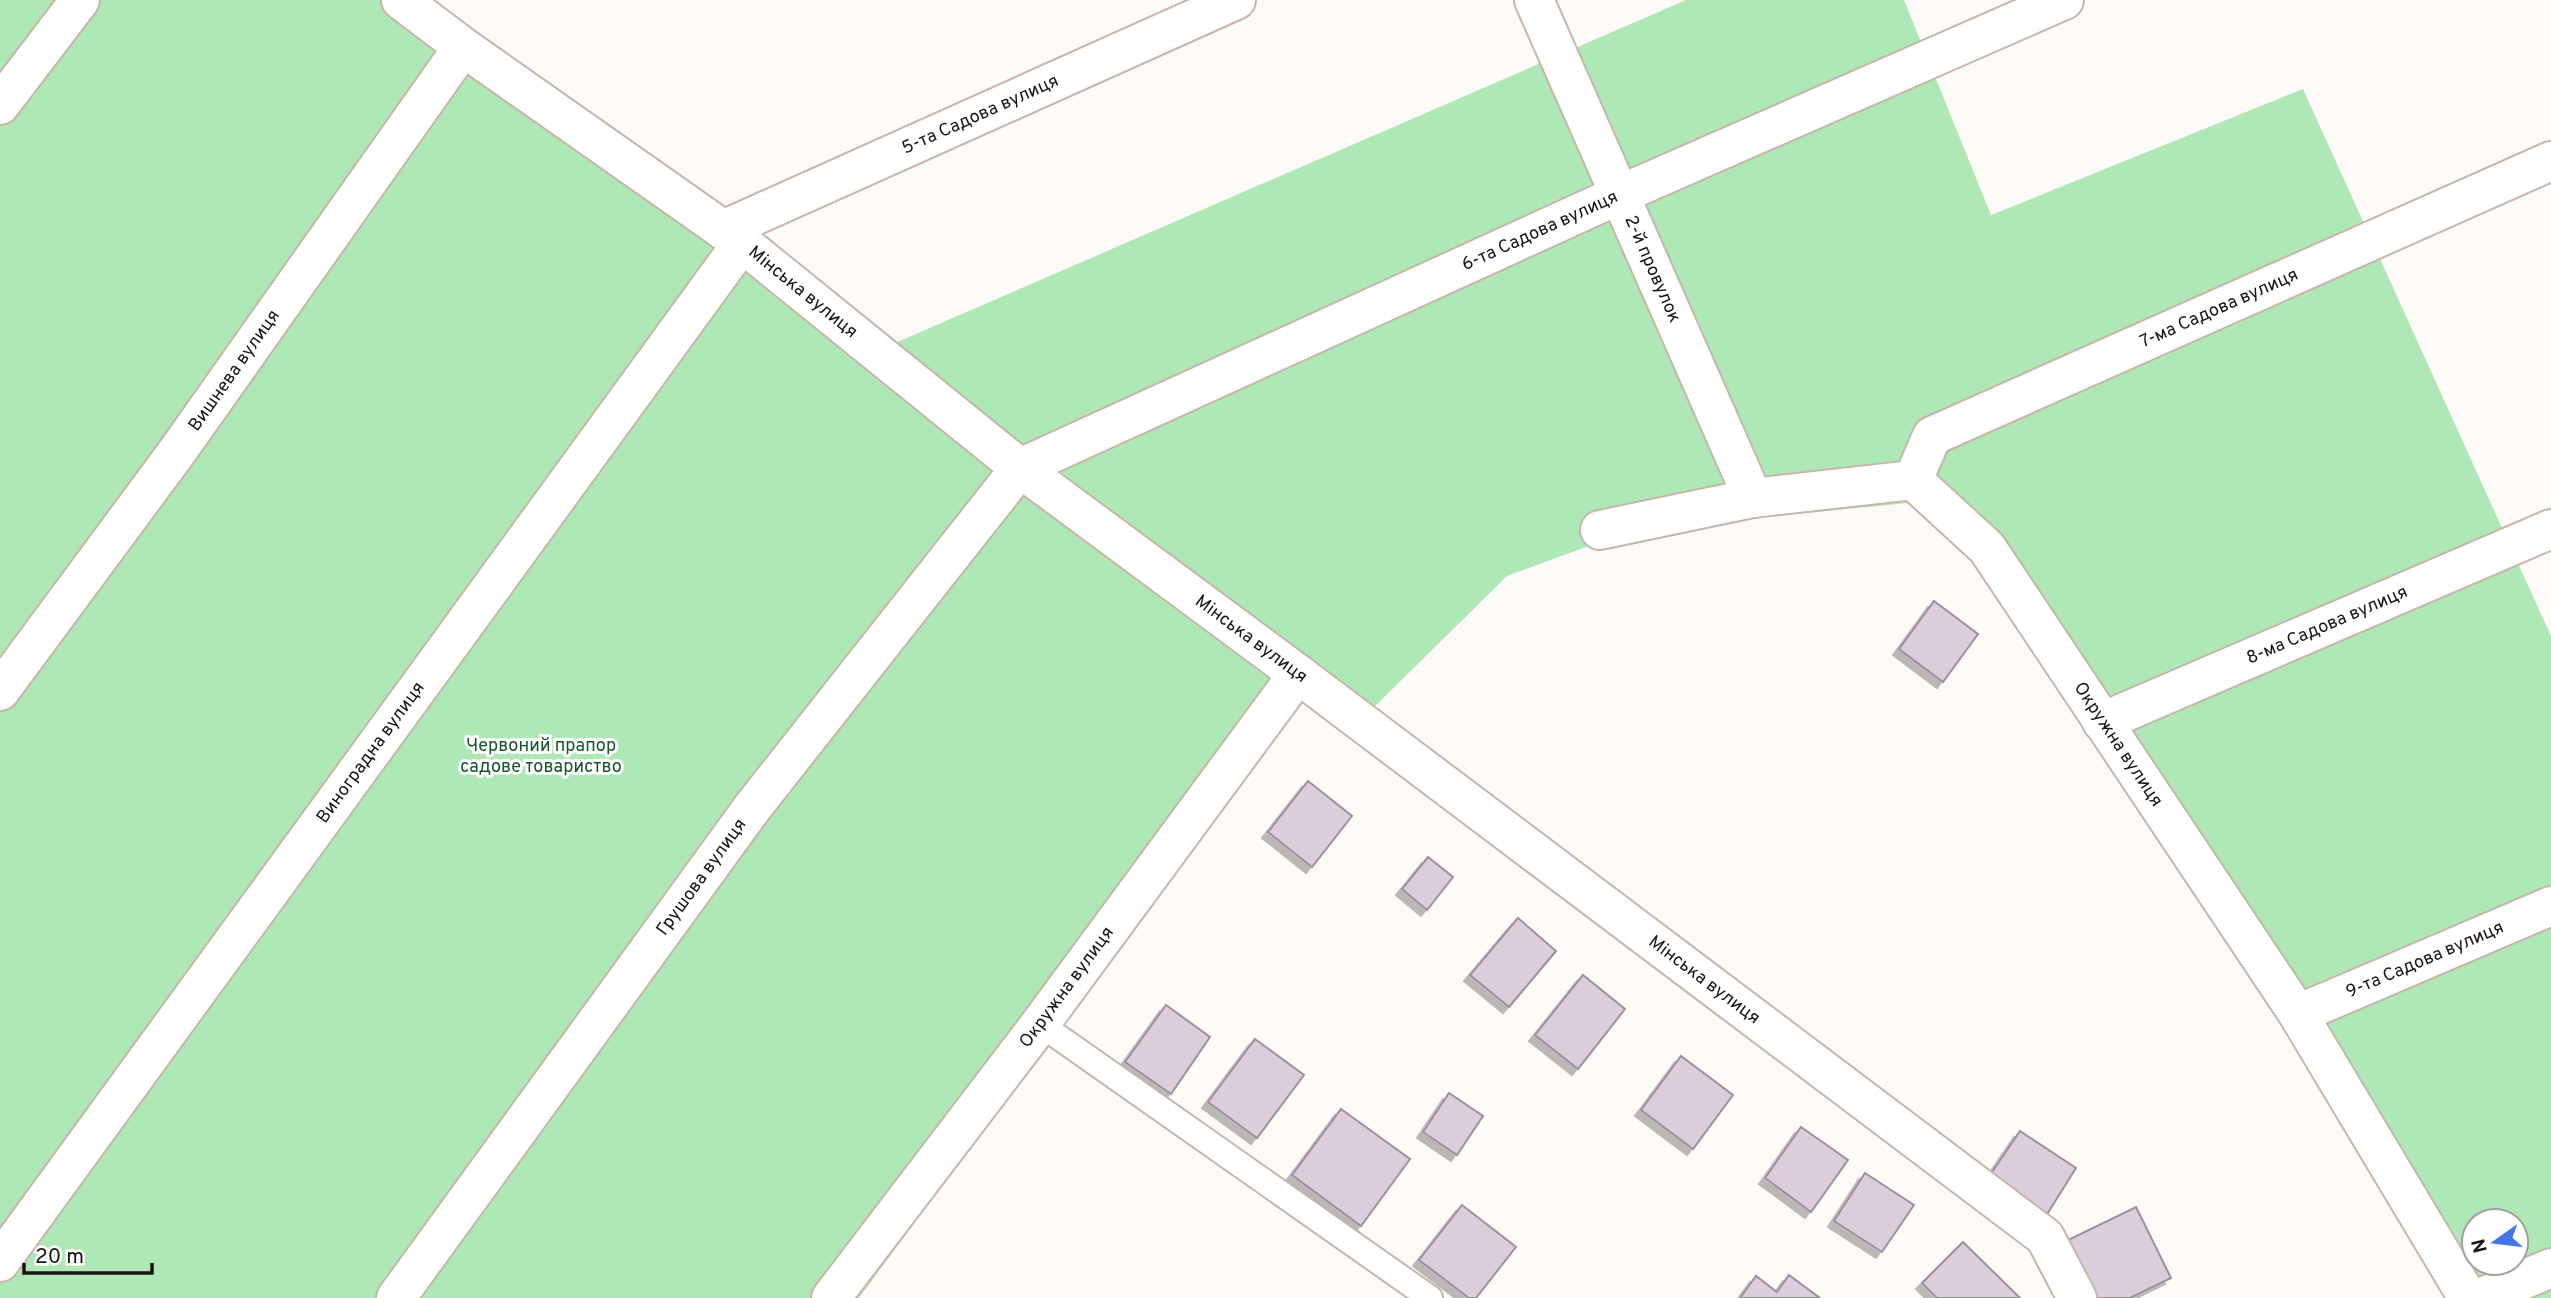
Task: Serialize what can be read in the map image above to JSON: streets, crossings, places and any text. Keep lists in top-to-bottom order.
{
  "streets": {
    "street": [
      "5-та Садова вулиця",
      "6-та Садова вулиця",
      "2-й провулок",
      "Мінська вулиця",
      "7-ма Садова вулиця",
      "Вишнева вулиця",
      "8-ма Садова вулиця",
      "Окружна вулиця",
      "Виноградна вулиця",
      "Грушова вулиця",
      "9-та Садова вулиця"
    ]
  },
  "crossings": [
    ["5-та Садова вулиця", "Мінська вулиця"],
    ["5-та Садова вулиця", "Виноградна вулиця"],
    ["6-та Садова вулиця", "2-й провулок"],
    ["6-та Садова вулиця", "Мінська вулиця"],
    ["6-та Садова вулиця", "Грушова вулиця"],
    ["Мінська вулиця", "Вишнева вулиця"],
    ["Мінська вулиця", "Окружна вулиця"],
    ["Мінська вулиця", "Виноградна вулиця"],
    ["Мінська вулиця", "Грушова вулиця"],
    ["7-ма Садова вулиця", "Окружна вулиця"],
    ["8-ма Садова вулиця", "Окружна вулиця"],
    ["Окружна вулиця", "9-та Садова вулиця"]
  ],
  "parks": ["Червоний прапор садове товариство"],
  "scale_bar": "20 m",
  "north": "left"
}
